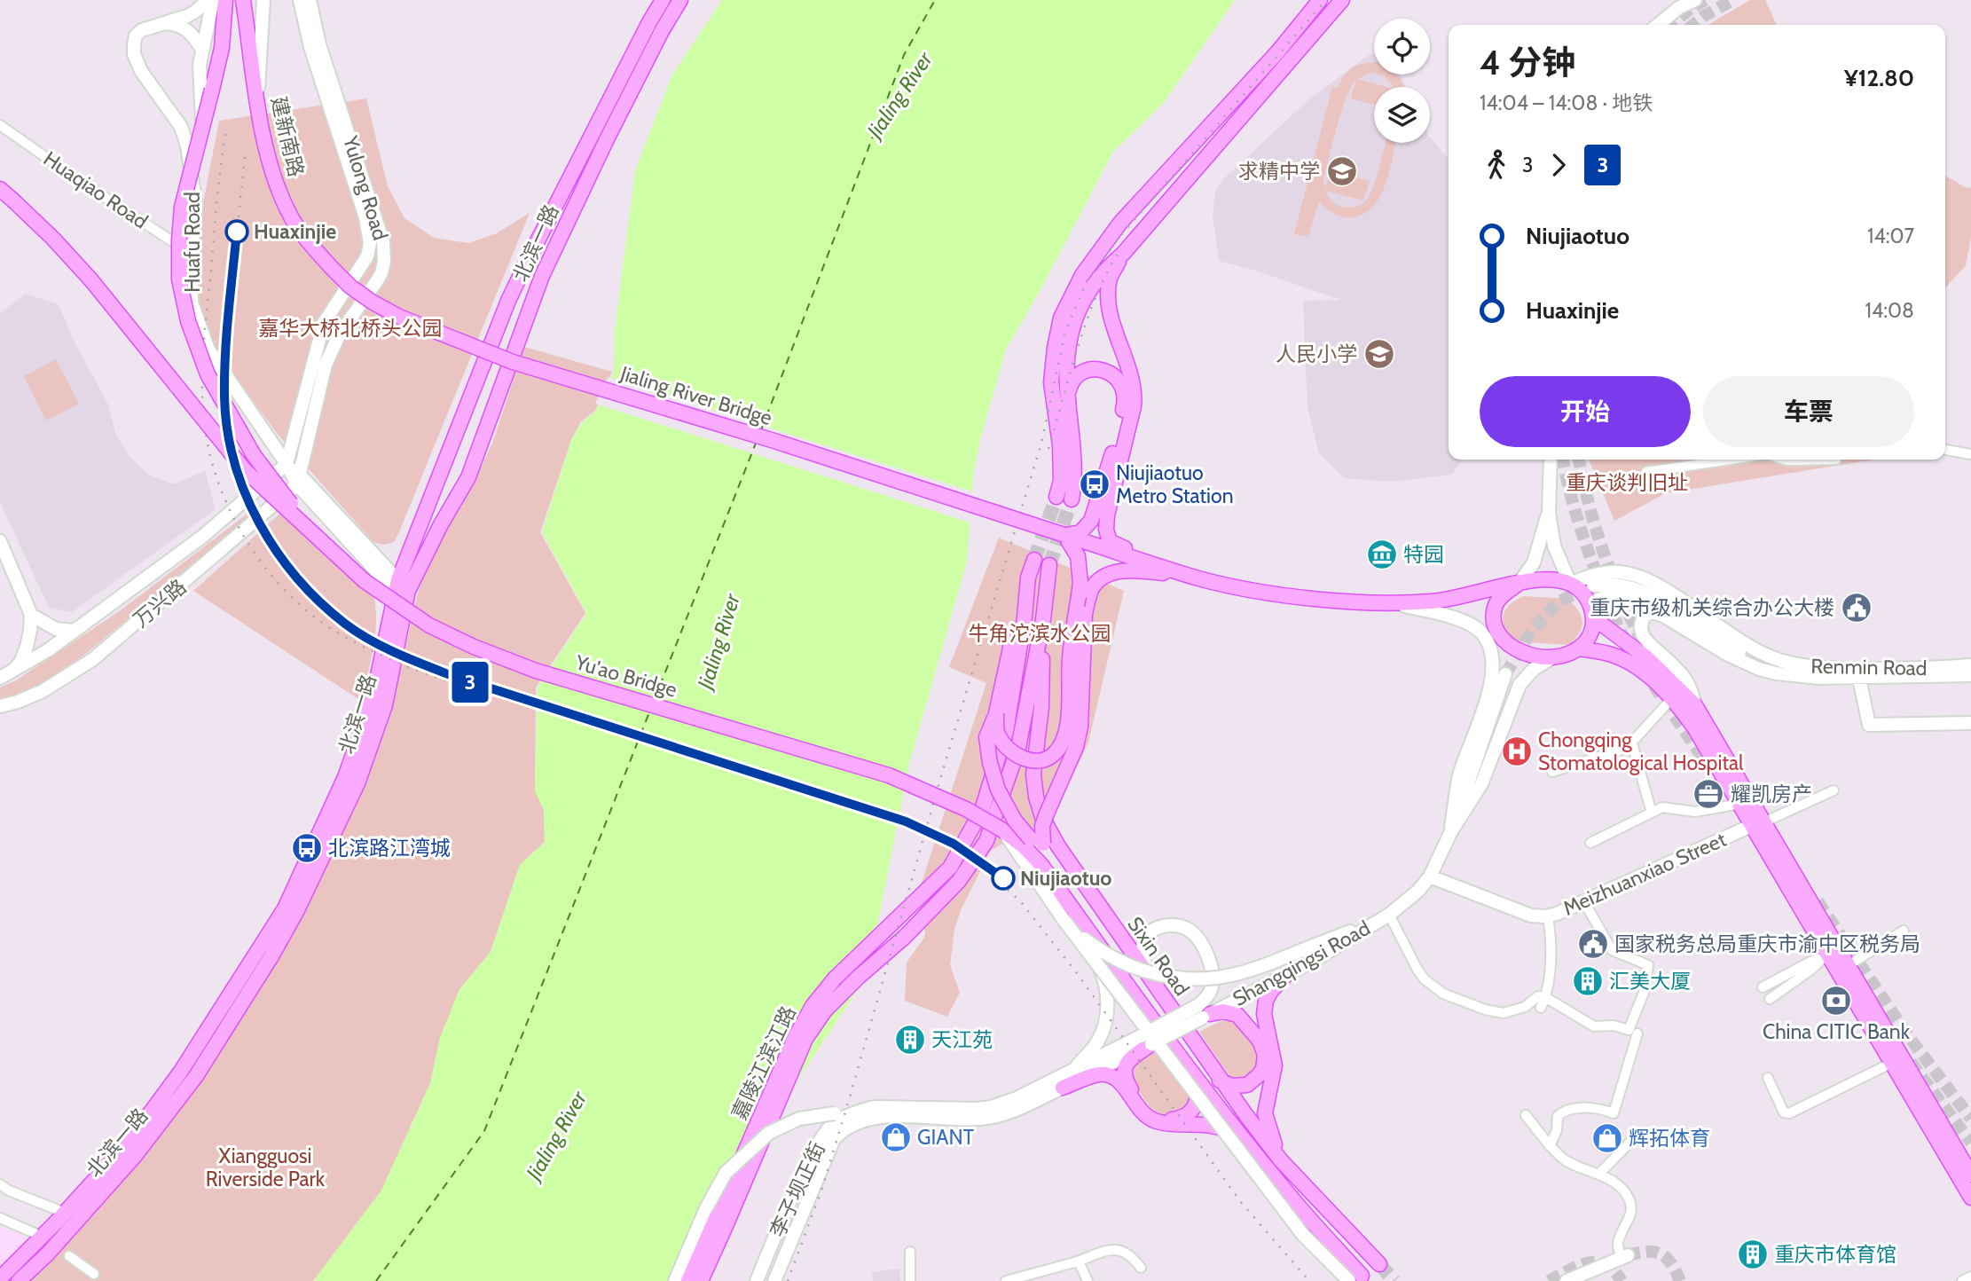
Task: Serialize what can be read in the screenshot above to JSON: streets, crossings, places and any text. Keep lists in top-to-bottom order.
{
  "streets": {
    "main road": [
      "建新南路",
      "Yulong Road",
      "Huafu Road",
      "北滨一路",
      "Jialing River Bridge",
      "万兴路",
      "Renmin Road",
      "Yu'ao Bridge",
      "Meizhuanxiao Street",
      "Sixin Road",
      "Shangqingsi Road",
      "嘉陵江滨江路",
      "李子坝正街"
    ],
    "street": ["Huaqiao Road"]
  },
  "crossings": [
    ["建新南路", "Jialing River Bridge"],
    ["Yulong Road", "Huafu Road"],
    ["Yulong Road", "万兴路"],
    ["Huaqiao Road", "Huafu Road"],
    ["Huafu Road", "北滨一路"],
    ["Huafu Road", "万兴路"],
    ["Renmin Road", "Shangqingsi Road"],
    ["Yu'ao Bridge", "Sixin Road"],
    ["Meizhuanxiao Street", "Shangqingsi Road"],
    ["Sixin Road", "嘉陵江滨江路"],
    ["Shangqingsi Road", "李子坝正街"]
  ],
  "water": ["Jialing River"],
  "parks": [
    "嘉华大桥北桥头公园",
    "重庆谈判旧址",
    "牛角沱滨水公园",
    "Xiangguosi Riverside Park"
  ],
  "places": {
    "school or university": ["求精中学", "人民小学"],
    "other": ["Huaxinjie", "Niujiaotuo"],
    "bus stop": ["Niujiaotuo Metro Station", "北滨路江湾城"],
    "museum": ["特园"],
    "public building": ["重庆市级机关综合办公大楼", "国家税务总局重庆市渝中区税务局"],
    "hospital": ["Chongqing Stomatological Hospital"],
    "office": ["耀凯房产"],
    "building": ["汇美大厦", "天江苑", "重庆市体育馆"],
    "bank": ["China CITIC Bank"],
    "shop": ["GIANT", "辉拓体育"]
  },
  "lines": ["metro line 3"],
  "page": {
    "on_map": "3",
    "heading": ["4 分钟", "14:04 – 14:08 · 地铁", "¥12.80"],
    "legs": ["3", "3"],
    "list": [
      {
        "name": "Niujiaotuo",
        "value": "14:07"
      },
      {
        "name": "Huaxinjie",
        "value": "14:08"
      }
    ],
    "buttons": ["开始", "车票"]
  }
}
